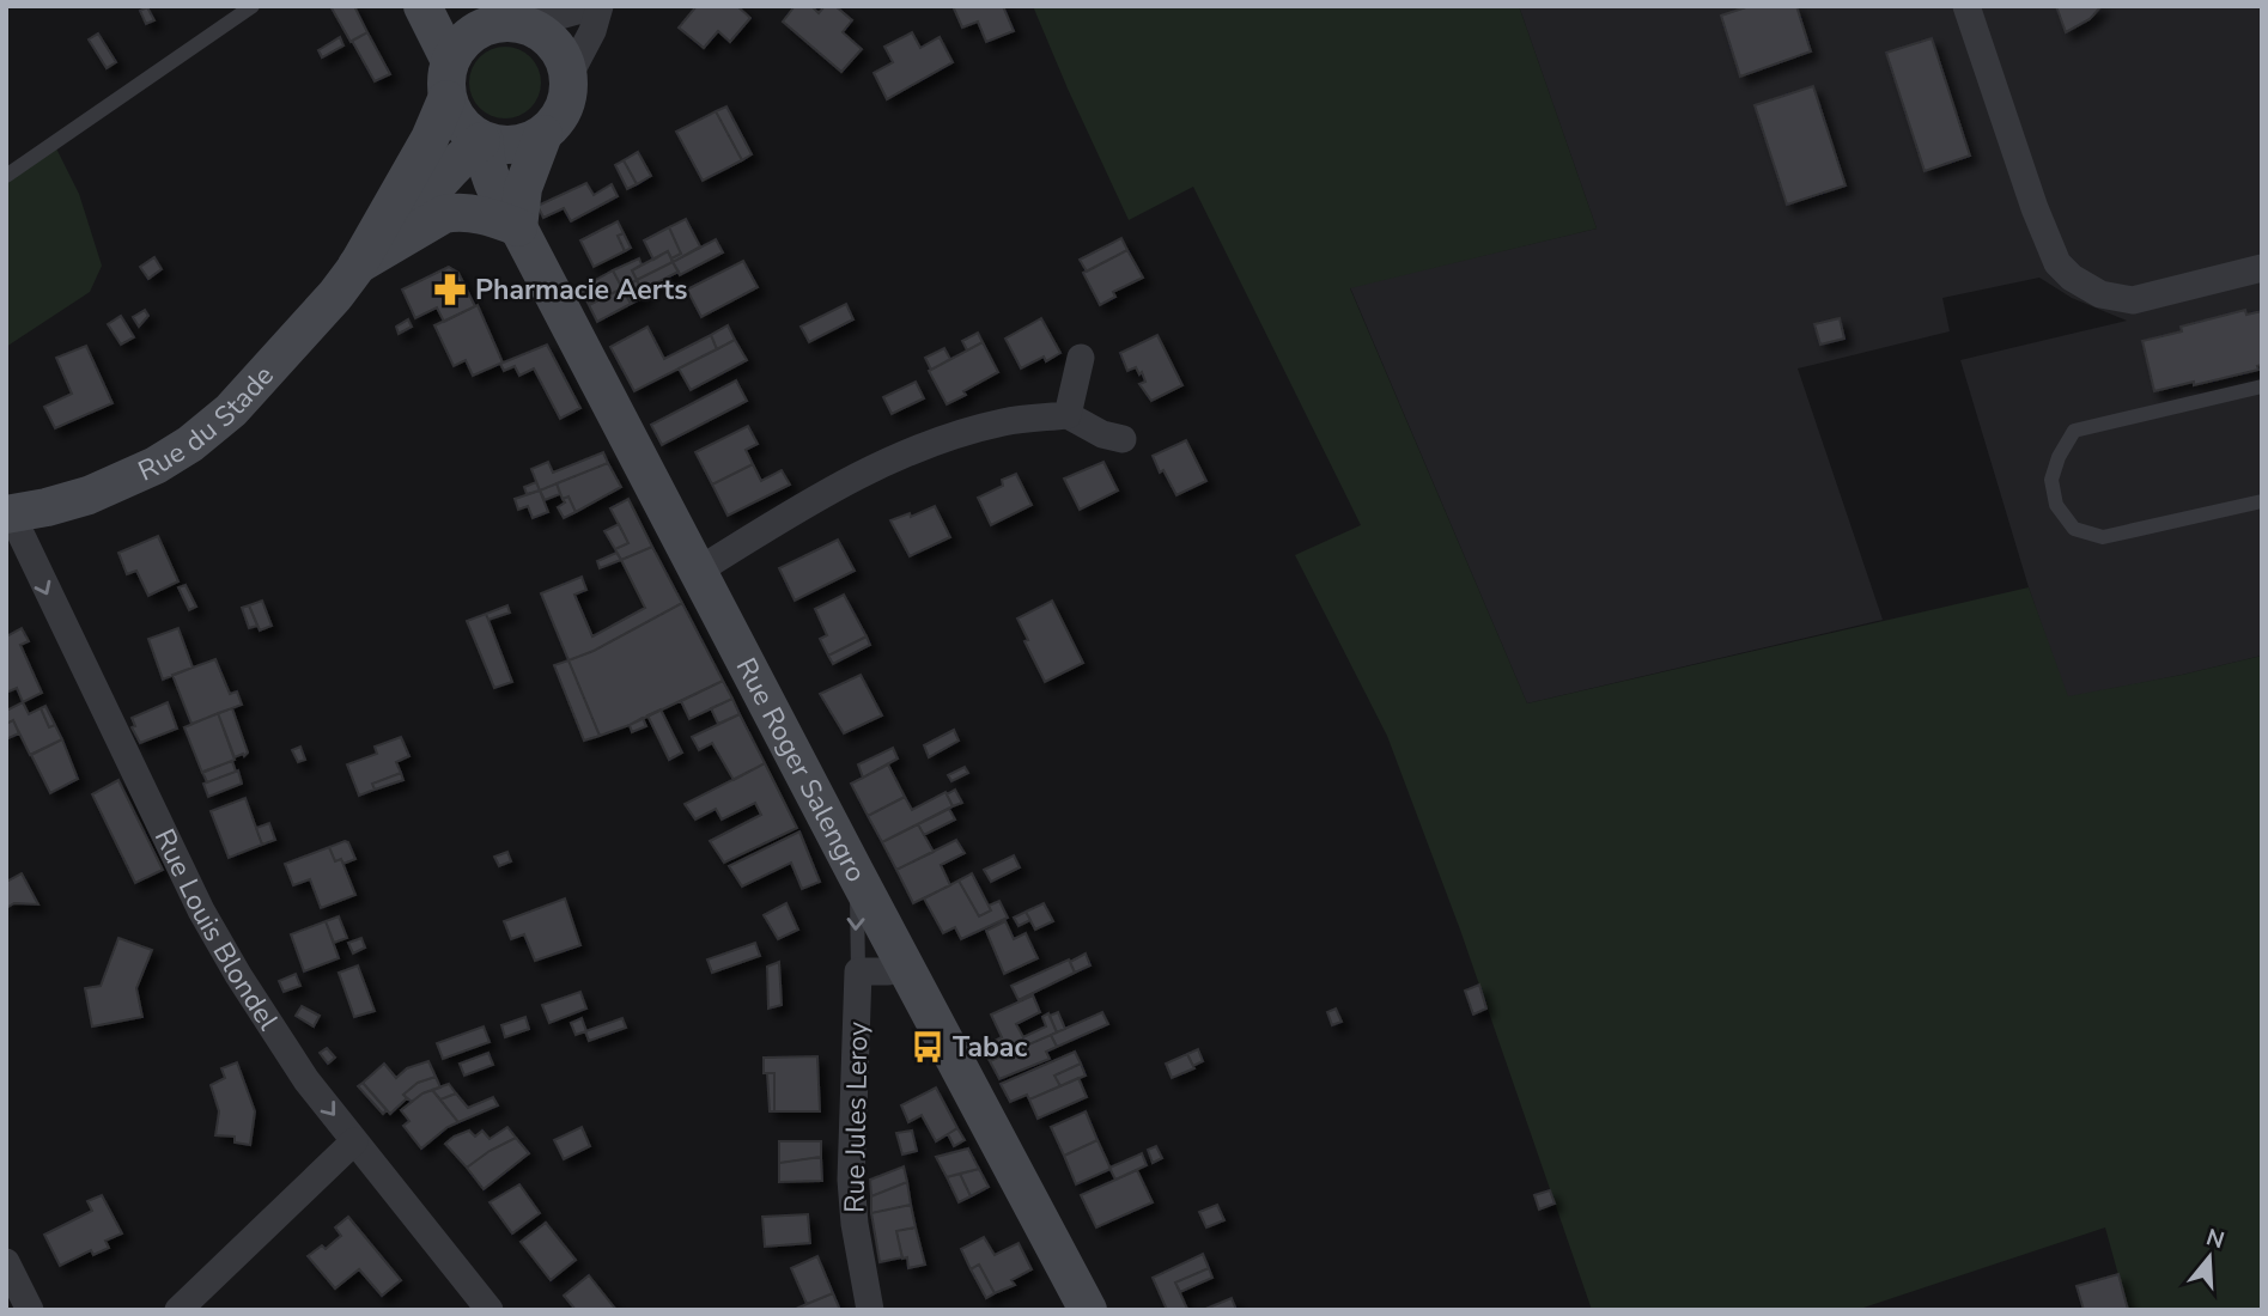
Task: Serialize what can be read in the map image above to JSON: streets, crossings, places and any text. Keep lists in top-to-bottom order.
{
  "streets": {
    "main road": ["Rue du Stade", "Rue Roger Salengro"],
    "street": ["Rue Louis Blondel", "Rue Jules Leroy"]
  },
  "crossings": [
    ["Rue du Stade", "Rue Roger Salengro"],
    ["Rue du Stade", "Rue Louis Blondel"]
  ],
  "one_way": ["Rue Louis Blondel"],
  "places": {
    "pharmacy": ["Pharmacie Aerts"],
    "bus stop": ["Tabac"]
  },
  "north": "top"
}
